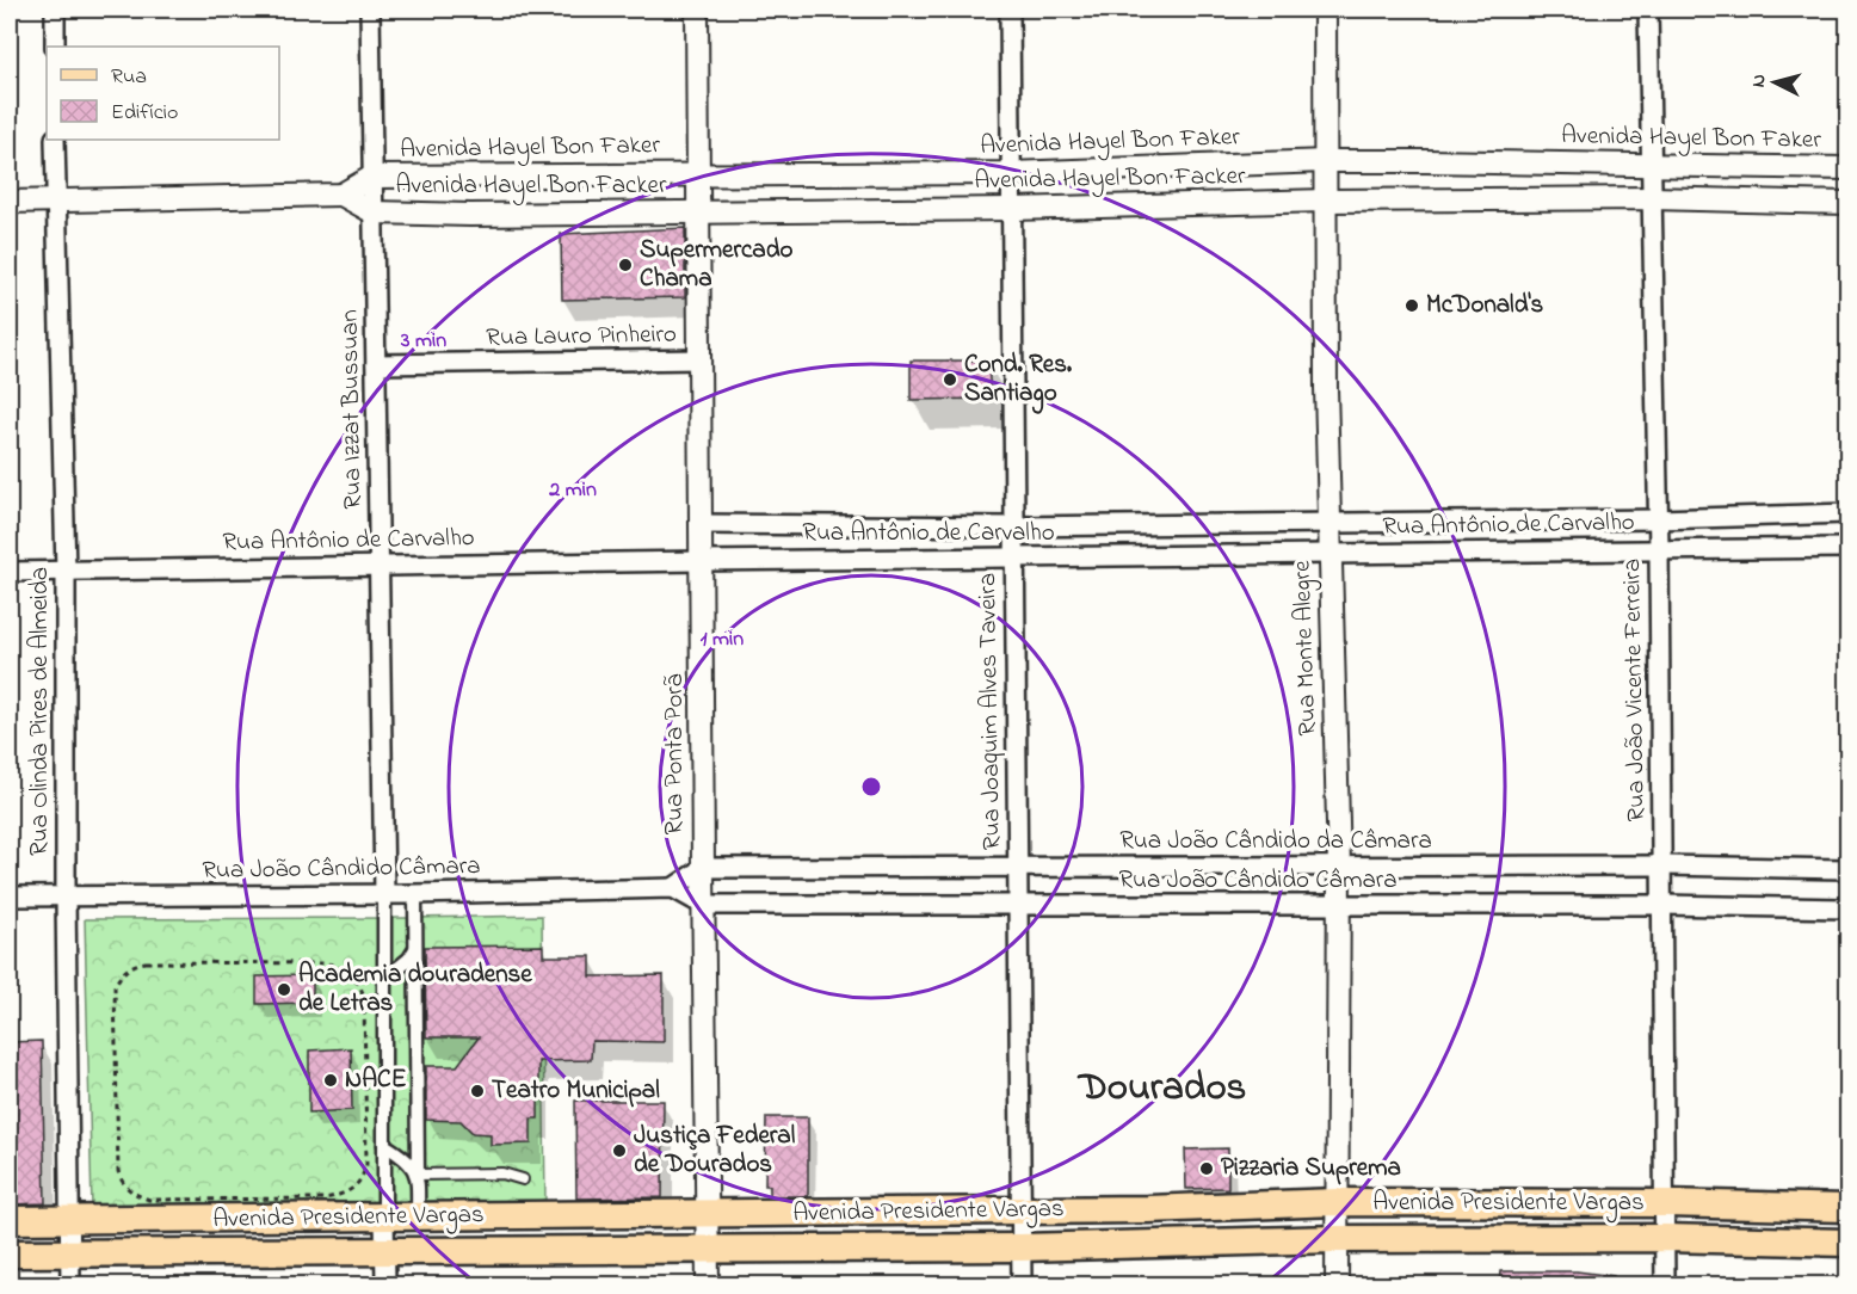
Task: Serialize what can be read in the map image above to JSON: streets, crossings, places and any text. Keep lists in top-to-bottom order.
{
  "streets": {
    "main road": ["Avenida Presidente Vargas"],
    "street": [
      "Avenida Hayel Bon Faker",
      "Avenida Hayel Bon Facker",
      "Rua Lauro Pinheiro",
      "Rua Izzat Bussuan",
      "Rua Antônio de Carvalho",
      "Rua Monte Alegre",
      "Rua João Vicente Ferreira",
      "Rua Olinda Pires de Almeida",
      "Rua Joaquim Alves Taveira",
      "Rua Ponta Porã",
      "Rua João Cândido da Câmara",
      "Rua João Cândido Câmara"
    ]
  },
  "crossings": [
    ["Avenida Hayel Bon Faker", "Rua Izzat Bussuan"],
    ["Avenida Hayel Bon Faker", "Rua Monte Alegre"],
    ["Avenida Hayel Bon Faker", "Rua João Vicente Ferreira"],
    ["Avenida Hayel Bon Faker", "Rua Joaquim Alves Taveira"],
    ["Avenida Hayel Bon Faker", "Rua Ponta Porã"],
    ["Avenida Hayel Bon Facker", "Rua Izzat Bussuan"],
    ["Avenida Hayel Bon Facker", "Rua Monte Alegre"],
    ["Avenida Hayel Bon Facker", "Rua João Vicente Ferreira"],
    ["Avenida Hayel Bon Facker", "Rua Joaquim Alves Taveira"],
    ["Avenida Hayel Bon Facker", "Rua Ponta Porã"],
    ["Rua Lauro Pinheiro", "Rua Izzat Bussuan"],
    ["Rua Lauro Pinheiro", "Rua Ponta Porã"],
    ["Rua Izzat Bussuan", "Rua Antônio de Carvalho"],
    ["Rua Izzat Bussuan", "Rua João Cândido Câmara"],
    ["Rua Izzat Bussuan", "Avenida Presidente Vargas"],
    ["Rua Antônio de Carvalho", "Rua Monte Alegre"],
    ["Rua Antônio de Carvalho", "Rua João Vicente Ferreira"],
    ["Rua Antônio de Carvalho", "Rua Olinda Pires de Almeida"],
    ["Rua Antônio de Carvalho", "Rua Joaquim Alves Taveira"],
    ["Rua Antônio de Carvalho", "Rua Ponta Porã"],
    ["Rua Monte Alegre", "Rua João Cândido da Câmara"],
    ["Rua Monte Alegre", "Rua João Cândido Câmara"],
    ["Rua Monte Alegre", "Avenida Presidente Vargas"],
    ["Rua João Vicente Ferreira", "Rua João Cândido da Câmara"],
    ["Rua João Vicente Ferreira", "Rua João Cândido Câmara"],
    ["Rua João Vicente Ferreira", "Avenida Presidente Vargas"],
    ["Rua Olinda Pires de Almeida", "Rua João Cândido Câmara"],
    ["Rua Olinda Pires de Almeida", "Avenida Presidente Vargas"],
    ["Rua Joaquim Alves Taveira", "Rua João Cândido da Câmara"],
    ["Rua Joaquim Alves Taveira", "Rua João Cândido Câmara"],
    ["Rua Joaquim Alves Taveira", "Avenida Presidente Vargas"],
    ["Rua Ponta Porã", "Rua João Cândido da Câmara"],
    ["Rua Ponta Porã", "Rua João Cândido Câmara"],
    ["Rua Ponta Porã", "Avenida Presidente Vargas"]
  ],
  "districts": ["Dourados"],
  "places": [
    "Supermercado Chama",
    "McDonald's",
    "Cond. Res. Santiago",
    "Academia douradense de Letras",
    "NACE",
    "Teatro Municipal",
    "Justiça Federal de Dourados",
    "Pizzaria Suprema"
  ],
  "legend": ["Rua", "Edifício"],
  "north": "left",
  "rings": ["3 min", "2 min", "1 min"]
}
